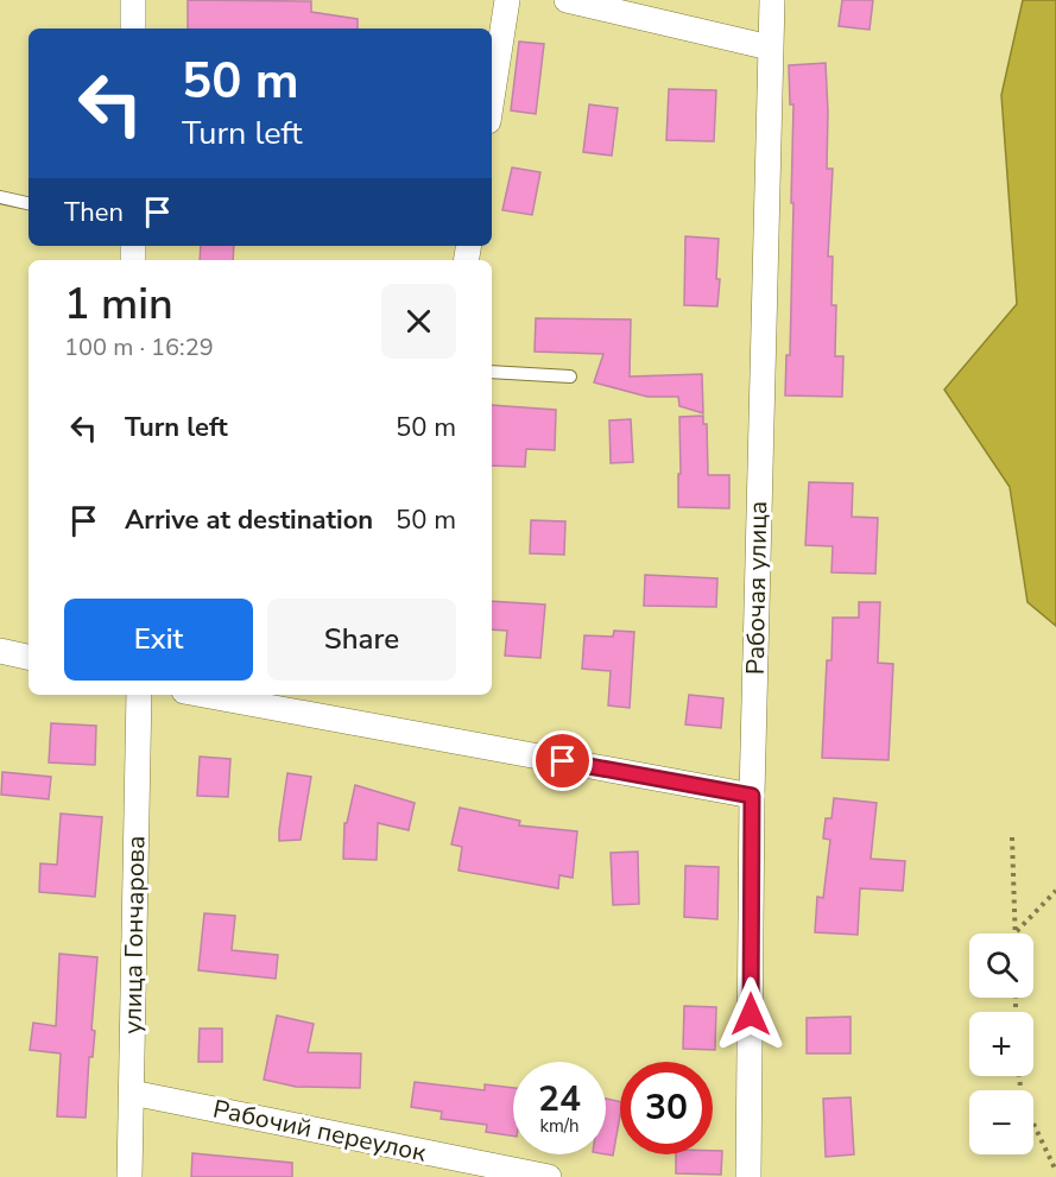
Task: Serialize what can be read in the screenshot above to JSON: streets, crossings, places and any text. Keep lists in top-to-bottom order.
{
  "streets": {
    "street": ["Рабочая улица", "улица Гончарова", "Рабочий переулок"]
  },
  "crossings": [
    ["улица Гончарова", "Рабочий переулок"]
  ],
  "page": {
    "turn": ["50 m", "Turn left"],
    "then": "Then",
    "heading": ["1 min", "100 m · 16:29"],
    "list": [
      {
        "name": "Turn left",
        "value": "50 m"
      },
      {
        "name": "Arrive at destination",
        "value": "50 m"
      }
    ],
    "buttons": ["Exit", "Share"],
    "map_buttons": ["+", "−"],
    "speed": "24 km/h",
    "limit": "30"
  }
}
